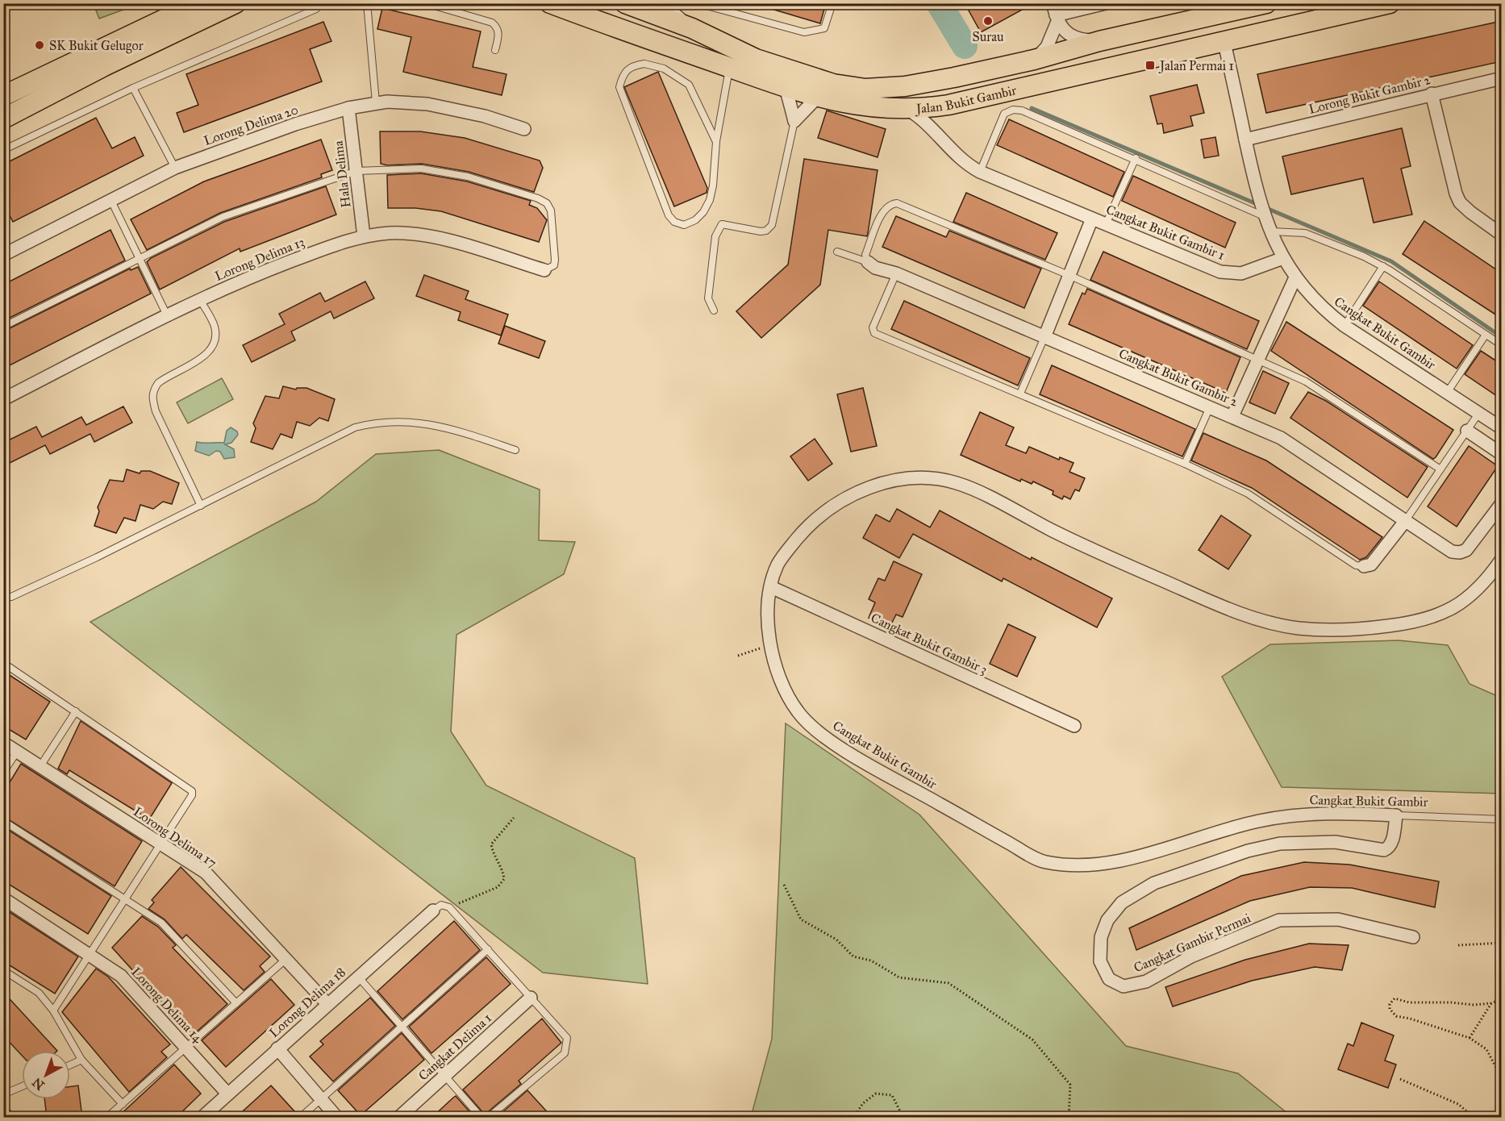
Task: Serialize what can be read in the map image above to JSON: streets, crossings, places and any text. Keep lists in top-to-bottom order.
{
  "streets": {
    "main road": ["Jalan Bukit Gambir"],
    "street": [
      "Lorong Bukit Gambir 2",
      "Lorong Delima 20",
      "Hala Delima",
      "Cangkat Bukit Gambir 1",
      "Lorong Delima 13",
      "Cangkat Bukit Gambir",
      "Cangkat Bukit Gambir 2",
      "Cangkat Bukit Gambir 3",
      "Lorong Delima 17",
      "Cangkat Gambir Permai",
      "Lorong Delima 18",
      "Lorong Delima 14",
      "Cangkat Delima 1"
    ]
  },
  "crossings": [
    ["Lorong Bukit Gambir 2", "Cangkat Bukit Gambir"],
    ["Jalan Bukit Gambir", "Cangkat Bukit Gambir 1"],
    ["Jalan Bukit Gambir", "Cangkat Bukit Gambir"],
    ["Lorong Delima 20", "Hala Delima"],
    ["Hala Delima", "Lorong Delima 13"],
    ["Cangkat Bukit Gambir 1", "Cangkat Bukit Gambir"],
    ["Cangkat Bukit Gambir 1", "Cangkat Bukit Gambir 2"],
    ["Cangkat Bukit Gambir", "Cangkat Bukit Gambir 3"],
    ["Cangkat Bukit Gambir", "Cangkat Gambir Permai"],
    ["Lorong Delima 17", "Lorong Delima 18"],
    ["Lorong Delima 18", "Lorong Delima 14"]
  ],
  "places": {
    "other": ["Surau", "SK Bukit Gelugor"],
    "transit": ["Jalan Permai 1"]
  },
  "north": "bottom left"
}
